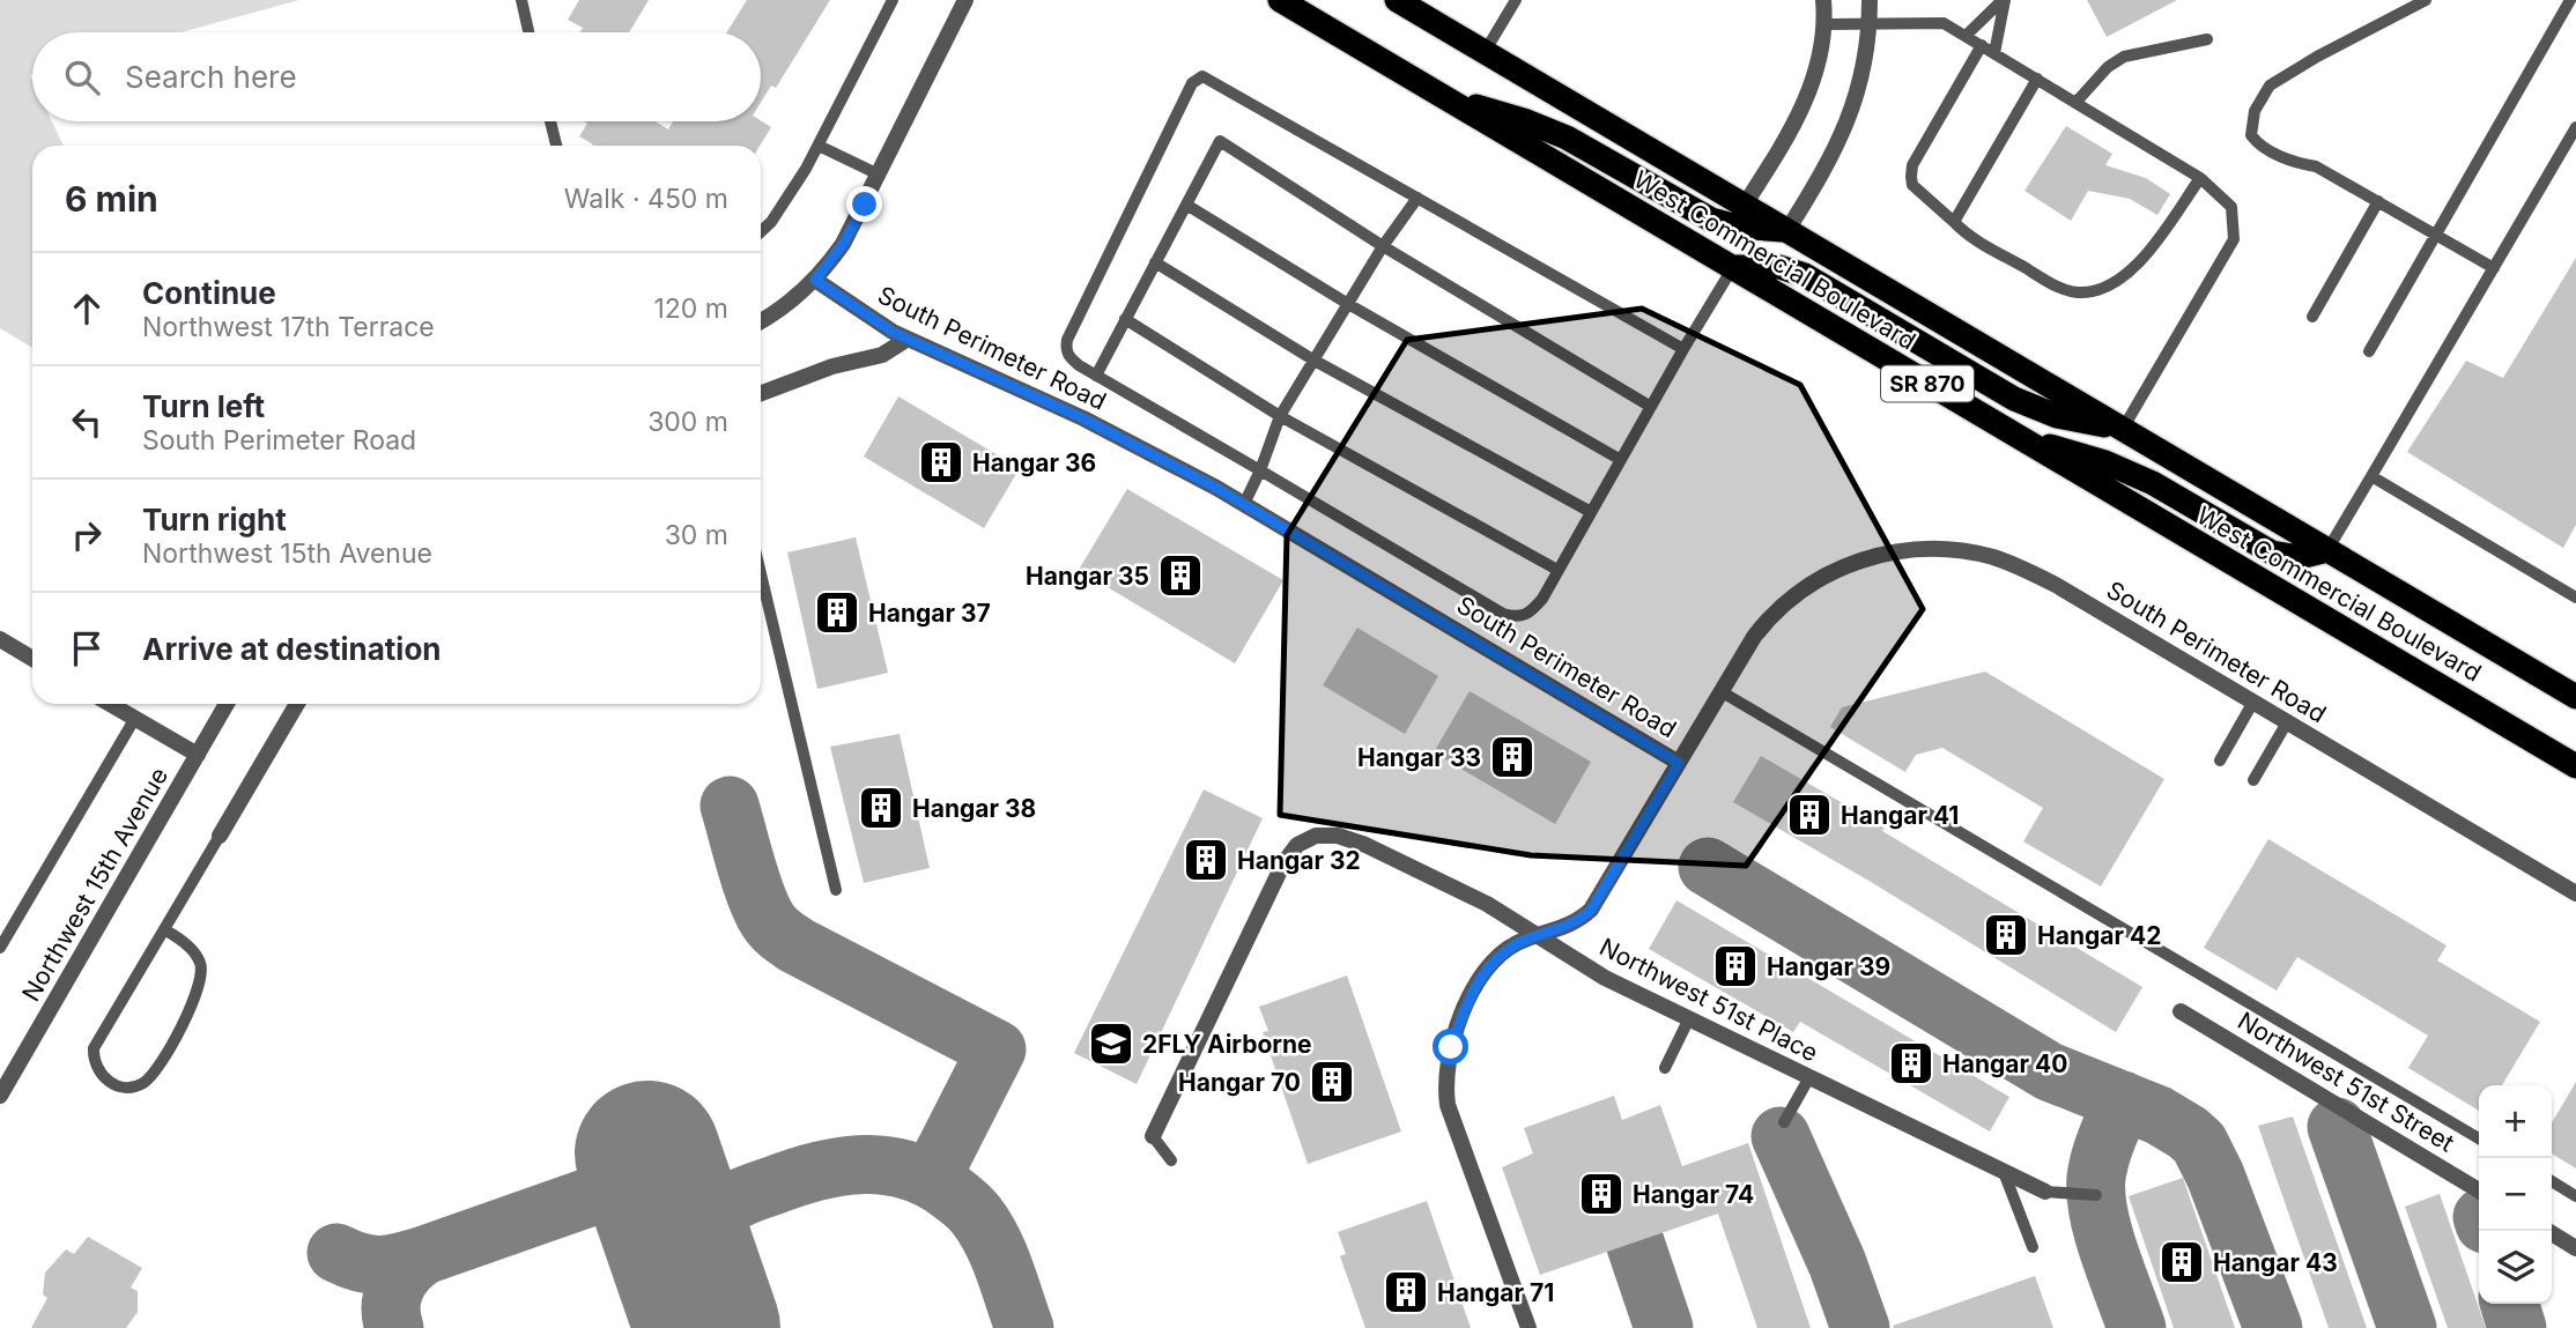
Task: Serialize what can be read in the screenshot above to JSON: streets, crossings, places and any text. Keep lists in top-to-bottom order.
{
  "streets": {
    "highway": ["West Commercial Boulevard", "SR 870"],
    "street": [
      "South Perimeter Road",
      "Northwest 15th Avenue",
      "Northwest 51st Place",
      "Northwest 51st Street"
    ]
  },
  "places": {
    "building": [
      "Hangar 36",
      "Hangar 35",
      "Hangar 37",
      "Hangar 33",
      "Hangar 38",
      "Hangar 41",
      "Hangar 32",
      "Hangar 42",
      "Hangar 39",
      "Hangar 40",
      "Hangar 70",
      "Hangar 74",
      "Hangar 43",
      "Hangar 71"
    ],
    "school or university": ["2FLY Airborne"]
  },
  "page": {
    "search": "Search here",
    "heading": ["6 min", "Walk · 450 m"],
    "list": [
      ["Continue", "Northwest 17th Terrace", "120 m"],
      ["Turn left", "South Perimeter Road", "300 m"],
      ["Turn right", "Northwest 15th Avenue", "30 m"],
      "Arrive at destination"
    ],
    "map_buttons": ["+", "−"]
  }
}
